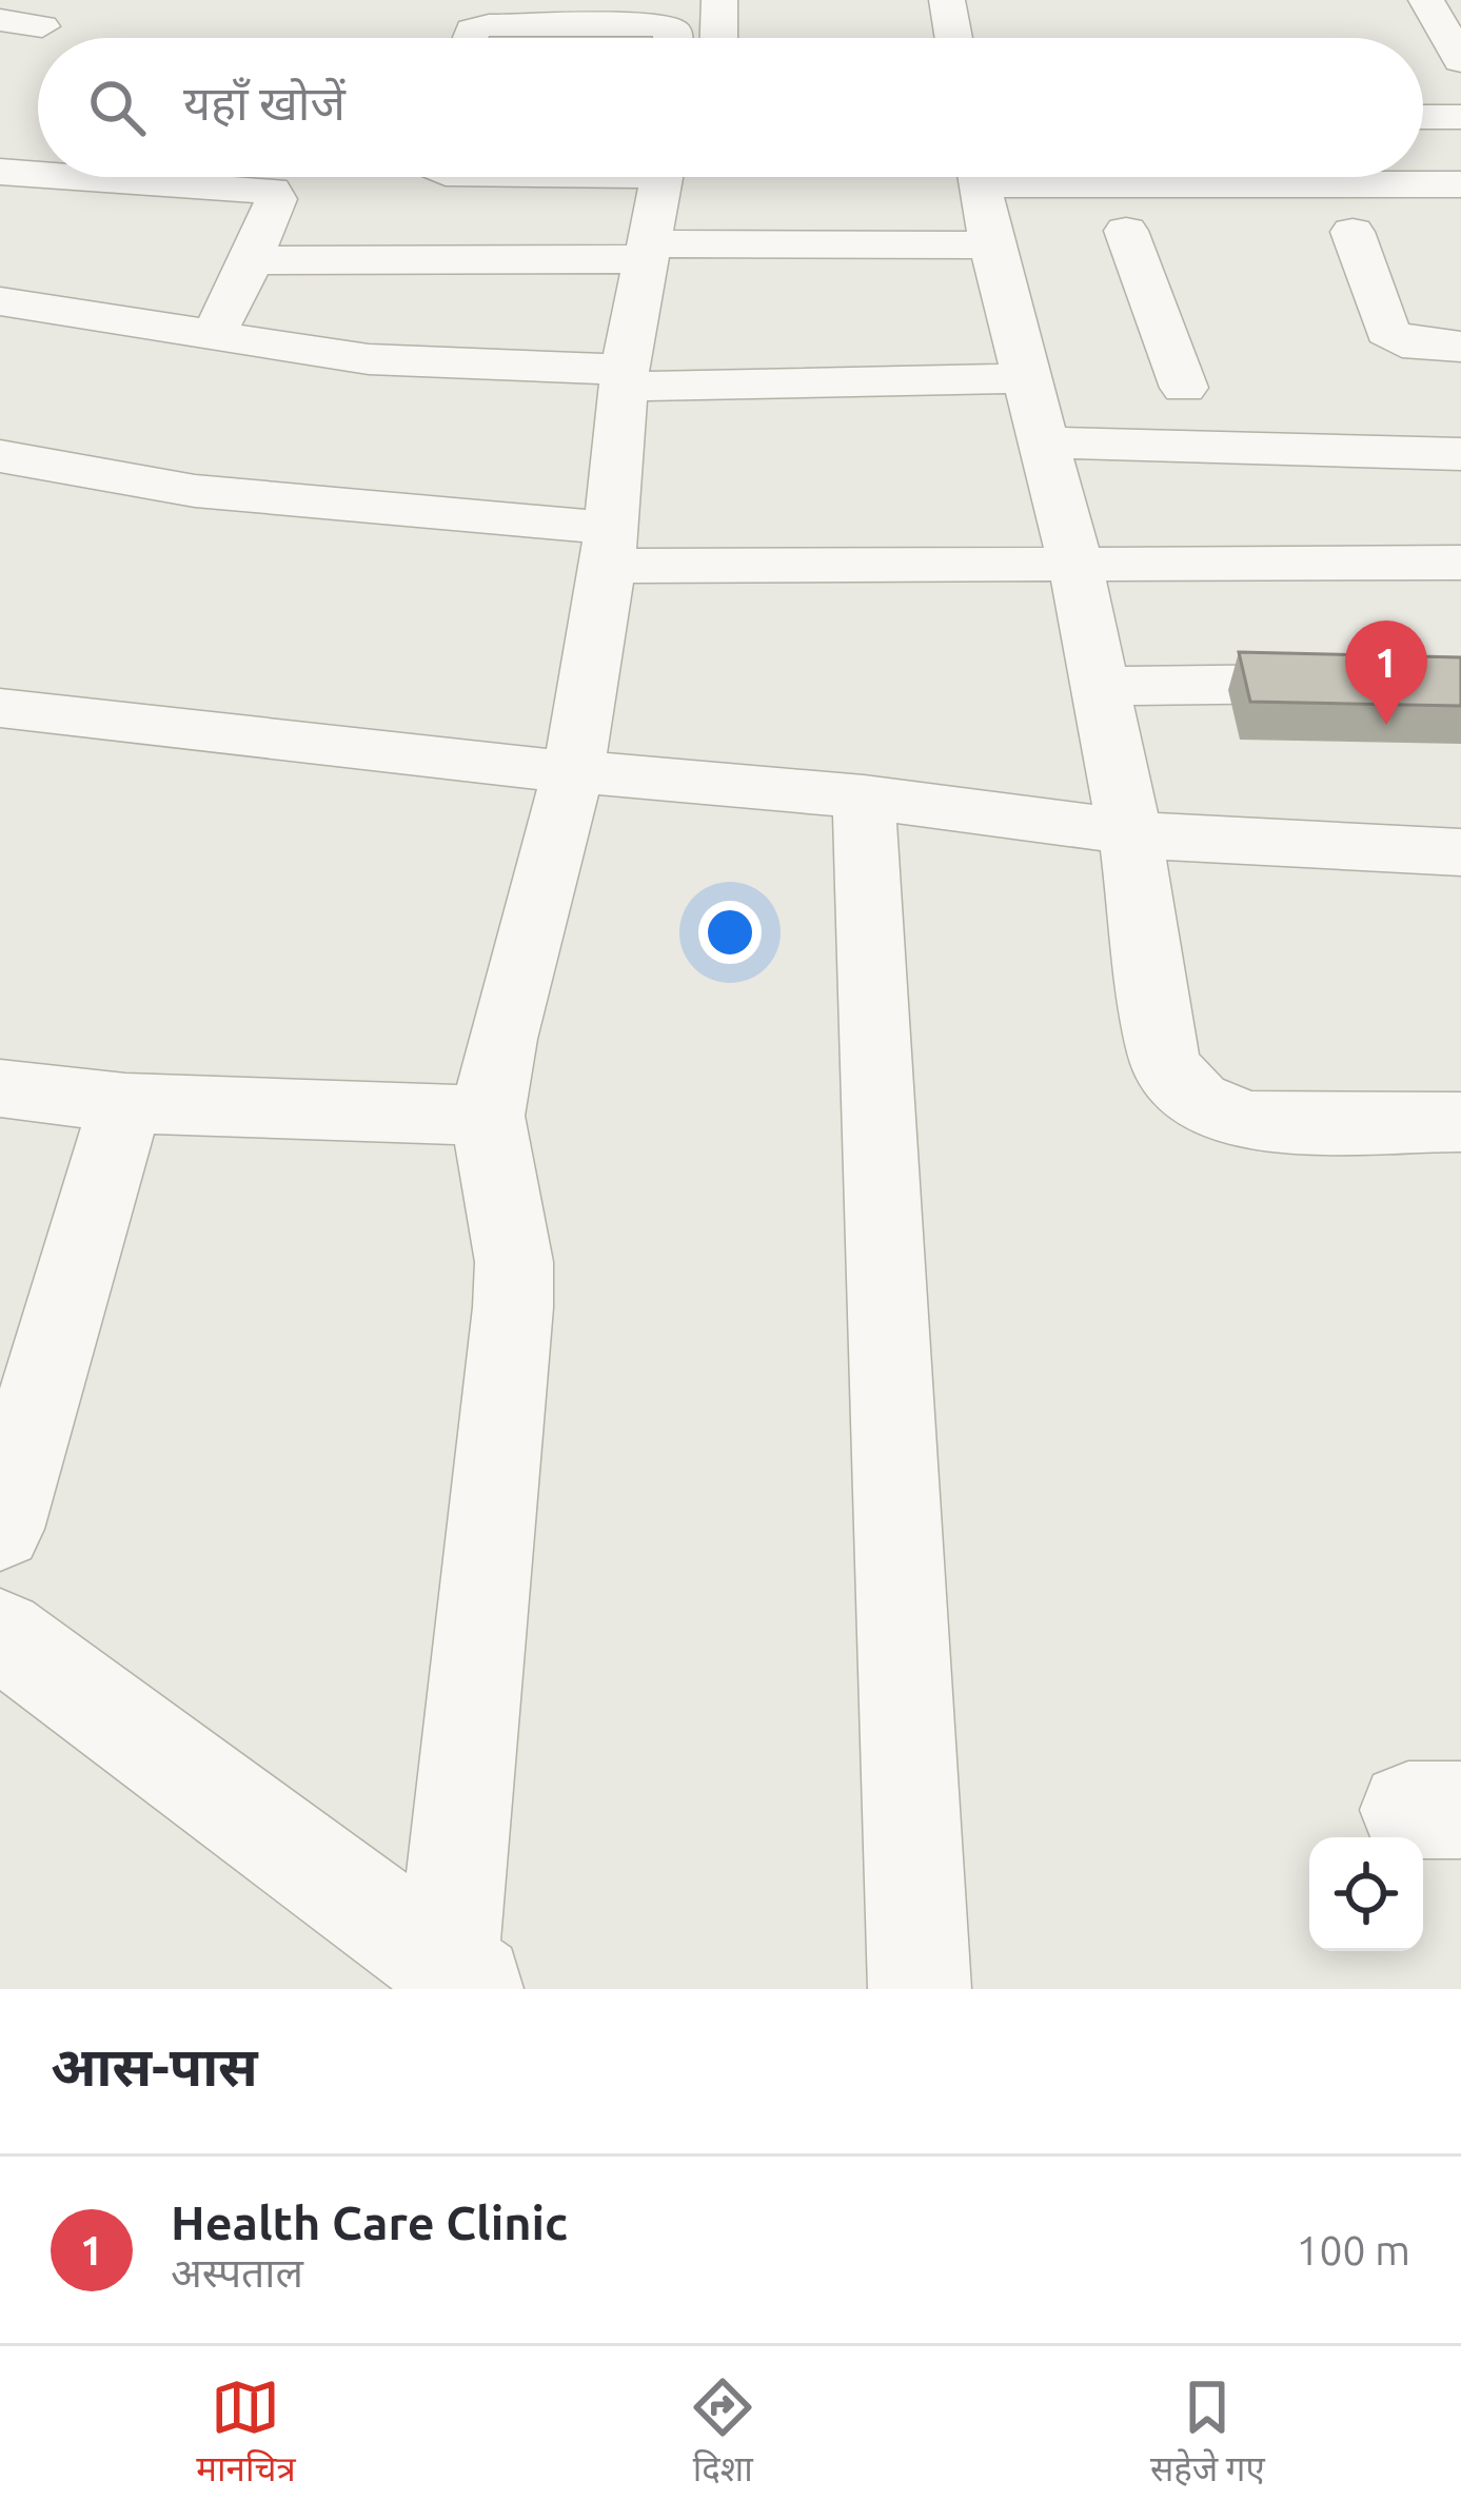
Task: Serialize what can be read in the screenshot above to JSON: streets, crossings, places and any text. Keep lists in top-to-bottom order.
{
  "page": {
    "search": "यहाँ खोजें",
    "pins": "1",
    "heading": "आस-पास",
    "list": [
      {
        "mark": "1",
        "name": "Health Care Clinic",
        "note": "अस्पताल",
        "value": "100 m"
      }
    ],
    "nav": ["मानचित्र", "दिशा", "सहेजे गए"]
  }
}
